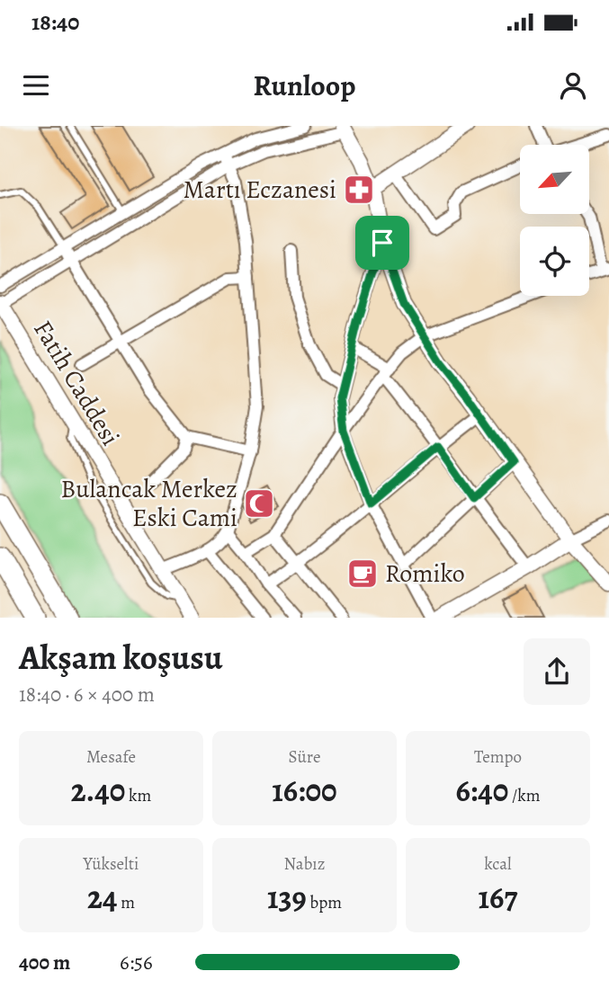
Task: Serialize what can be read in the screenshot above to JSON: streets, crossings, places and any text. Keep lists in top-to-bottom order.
{
  "streets": {
    "street": ["Fatih Caddesi"]
  },
  "places": {
    "pharmacy": ["Martı Eczanesi"],
    "mosque": ["Bulancak Merkez Eski Cami"],
    "cafe": ["Romiko"]
  },
  "north": "bottom left",
  "page": {
    "status": "18:40",
    "header": "Runloop",
    "heading": ["Akşam koşusu", "18:40 · 6 × 400 m"],
    "stats": [
      ["Mesafe", "2.40 km"],
      ["Süre", "16:00"],
      ["Tempo", "6:40 /km"],
      ["Yükselti", "24 m"],
      ["Nabız", "139 bpm"],
      ["kcal", "167"]
    ],
    "list": [
      {
        "name": "400 m",
        "note": "6:56"
      }
    ]
  }
}
